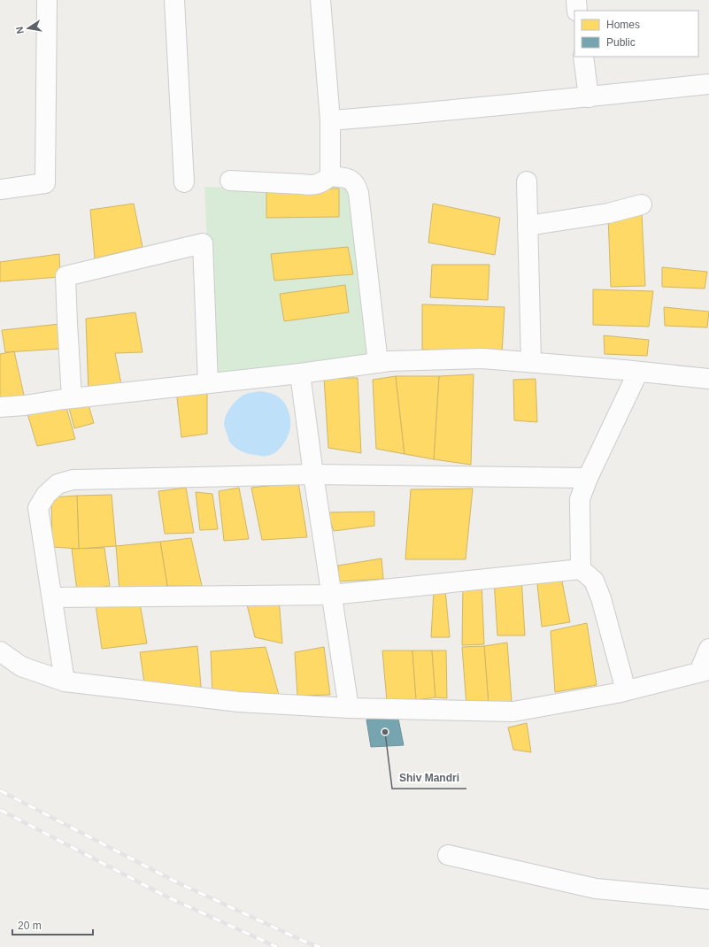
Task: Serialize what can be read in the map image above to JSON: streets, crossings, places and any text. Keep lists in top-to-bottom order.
{
  "places": ["Shiv Mandri"],
  "legend": ["Homes", "Public"],
  "scale_bar": "20 m",
  "north": "left"
}
